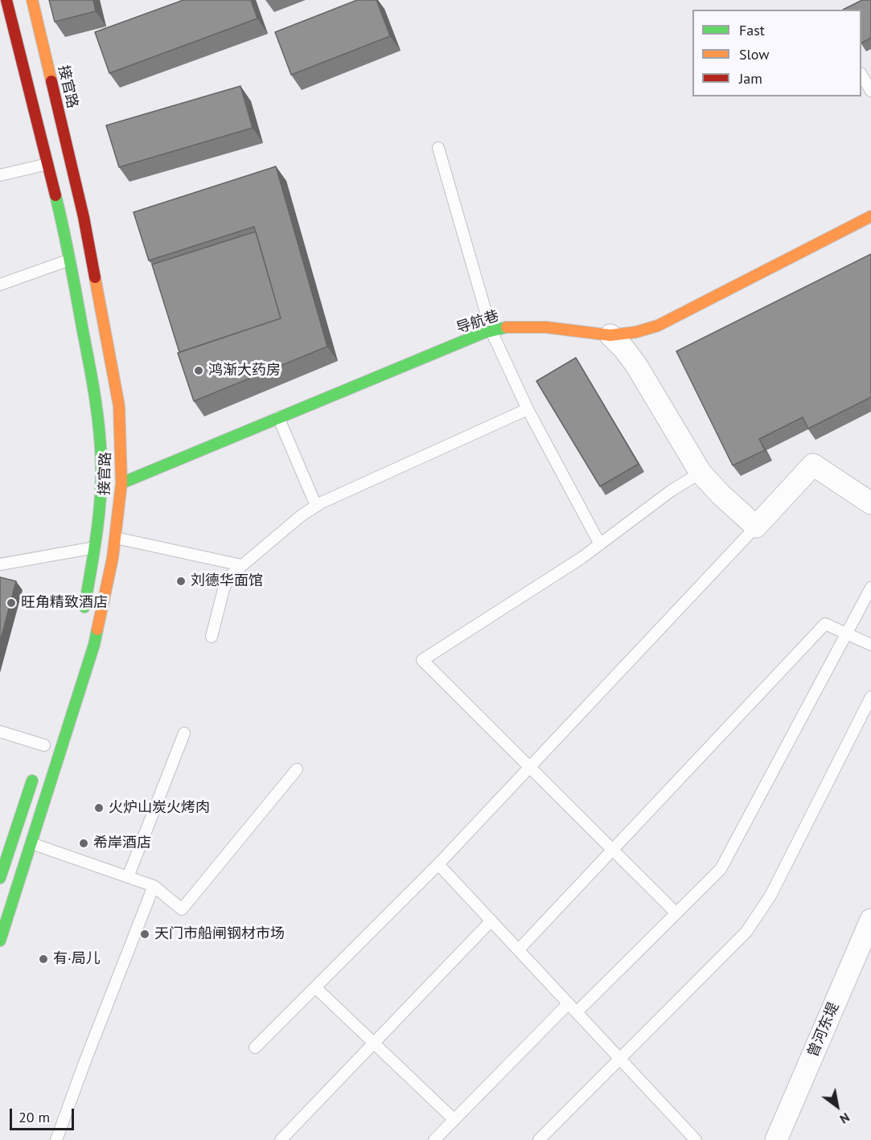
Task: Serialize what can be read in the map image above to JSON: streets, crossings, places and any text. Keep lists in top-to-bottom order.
{
  "streets": {
    "main road": ["接官路", "导航巷"],
    "street": ["曾河东堤"]
  },
  "crossings": [
    ["接官路", "导航巷"]
  ],
  "places": [
    "鸿渐大药房",
    "刘德华面馆",
    "旺角精致酒店",
    "火炉山炭火烤肉",
    "希岸酒店",
    "天门市船闸钢材市场",
    "有·局儿"
  ],
  "legend": ["Fast", "Slow", "Jam"],
  "scale_bar": "20 m",
  "north": "bottom right"
}
